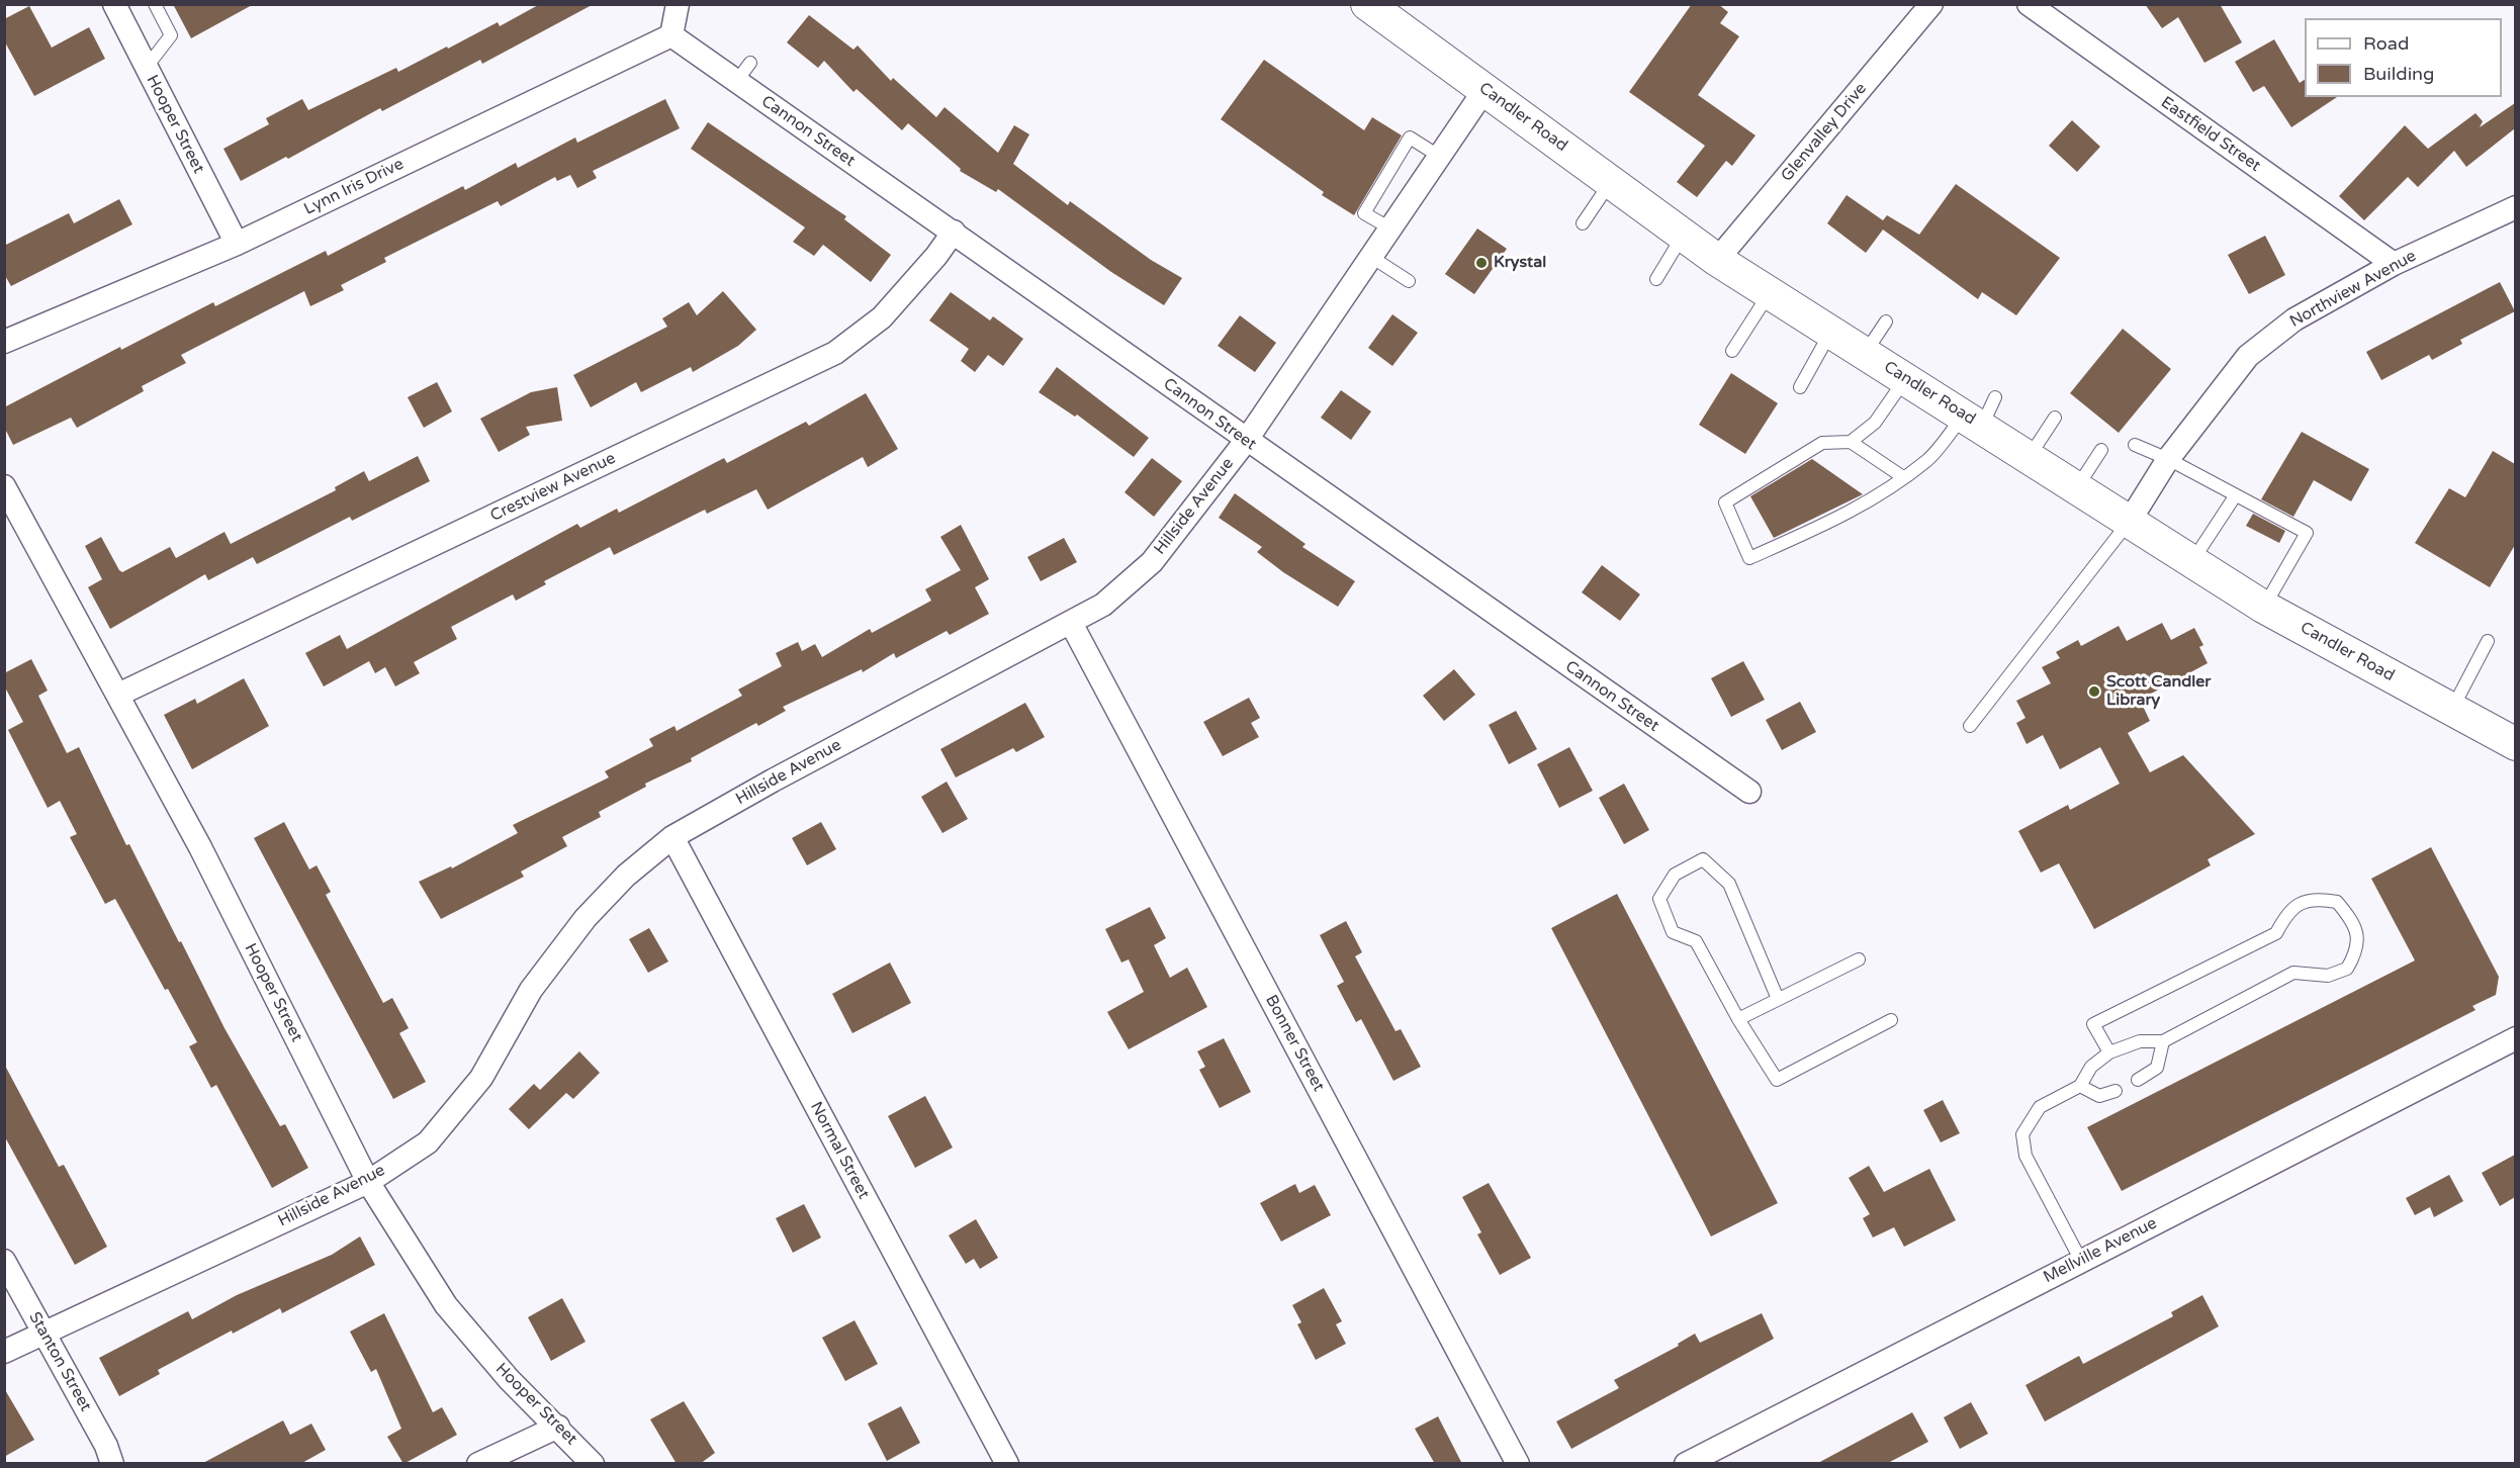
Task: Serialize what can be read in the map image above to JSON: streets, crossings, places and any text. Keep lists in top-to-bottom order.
{
  "streets": {
    "main road": ["Candler Road"],
    "street": [
      "Hooper Street",
      "Cannon Street",
      "Glenvalley Drive",
      "Eastfield Street",
      "Lynn Iris Drive",
      "Northview Avenue",
      "Crestview Avenue",
      "Hillside Avenue",
      "Bonner Street",
      "Normal Street",
      "Mellville Avenue",
      "Stanton Street"
    ]
  },
  "crossings": [
    ["Candler Road", "Glenvalley Drive"],
    ["Candler Road", "Northview Avenue"],
    ["Candler Road", "Hillside Avenue"],
    ["Hooper Street", "Lynn Iris Drive"],
    ["Hooper Street", "Crestview Avenue"],
    ["Hooper Street", "Hillside Avenue"],
    ["Cannon Street", "Lynn Iris Drive"],
    ["Cannon Street", "Crestview Avenue"],
    ["Cannon Street", "Hillside Avenue"],
    ["Eastfield Street", "Northview Avenue"],
    ["Hillside Avenue", "Bonner Street"],
    ["Hillside Avenue", "Normal Street"],
    ["Hillside Avenue", "Stanton Street"]
  ],
  "places": ["Krystal", "Scott Candler Library"],
  "legend": ["Road", "Building"]
}
